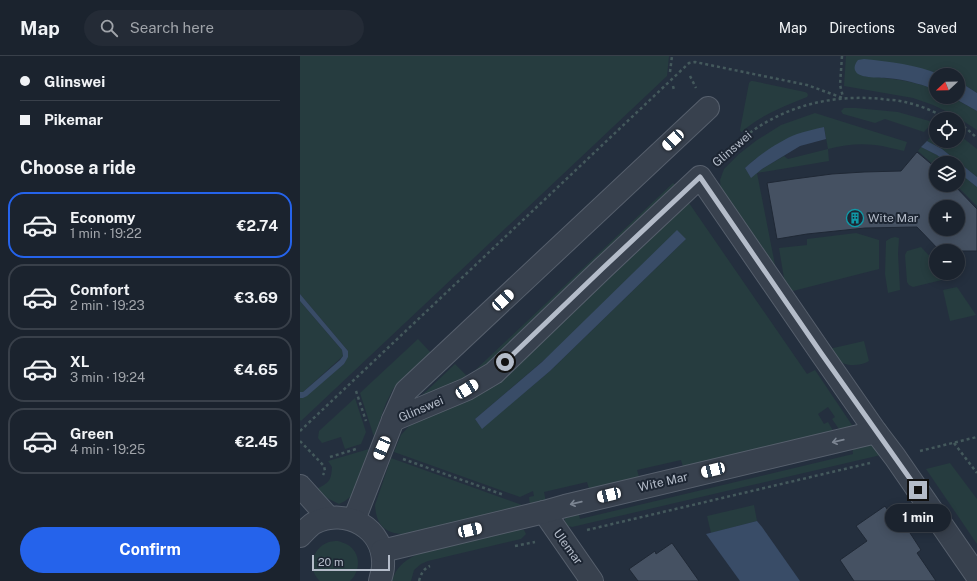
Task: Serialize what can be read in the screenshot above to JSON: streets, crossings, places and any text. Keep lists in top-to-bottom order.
{
  "streets": {
    "street": ["Glinswei", "Wite Mar", "Ulemar"]
  },
  "crossings": [
    ["Wite Mar", "Ulemar"]
  ],
  "one_way": ["Wite Mar"],
  "places": {
    "building": ["Wite Mar"]
  },
  "scale_bar": "20 m",
  "north": "left",
  "page": {
    "header": "Map",
    "search": "Search here",
    "nav": ["Map", "Directions", "Saved"],
    "banner": ["Glinswei", "Pikemar"],
    "map_buttons": ["+", "−"],
    "heading": "Choose a ride",
    "list": [
      {
        "name": "Economy",
        "note": "1 min · 19:22",
        "value": "€2.74"
      },
      {
        "name": "Comfort",
        "note": "2 min · 19:23",
        "value": "€3.69"
      },
      {
        "name": "XL",
        "note": "3 min · 19:24",
        "value": "€4.65"
      },
      {
        "name": "Green",
        "note": "4 min · 19:25",
        "value": "€2.45"
      }
    ],
    "bubble": "1 min",
    "buttons": "Confirm",
    "scale": "20 m"
  }
}
